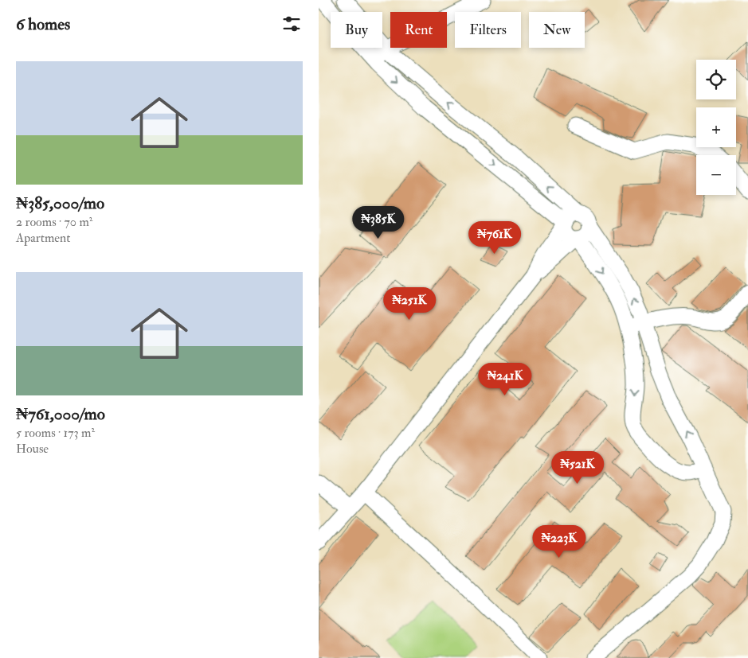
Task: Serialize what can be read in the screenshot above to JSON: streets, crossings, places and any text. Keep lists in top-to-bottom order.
{
  "page": {
    "heading": "6 homes",
    "chip": [
      "Buy",
      "Rent",
      "Filters",
      "New"
    ],
    "list": [
      {
        "name": "₦385,000/mo",
        "note": "2 rooms · 70 m² · Apartment"
      },
      {
        "name": "₦761,000/mo",
        "note": "5 rooms · 173 m² · House"
      }
    ],
    "map_buttons": ["+", "−"],
    "price": [
      "₦385K",
      "₦761K",
      "₦251K",
      "₦241K",
      "₦521K",
      "₦223K"
    ]
  }
}
